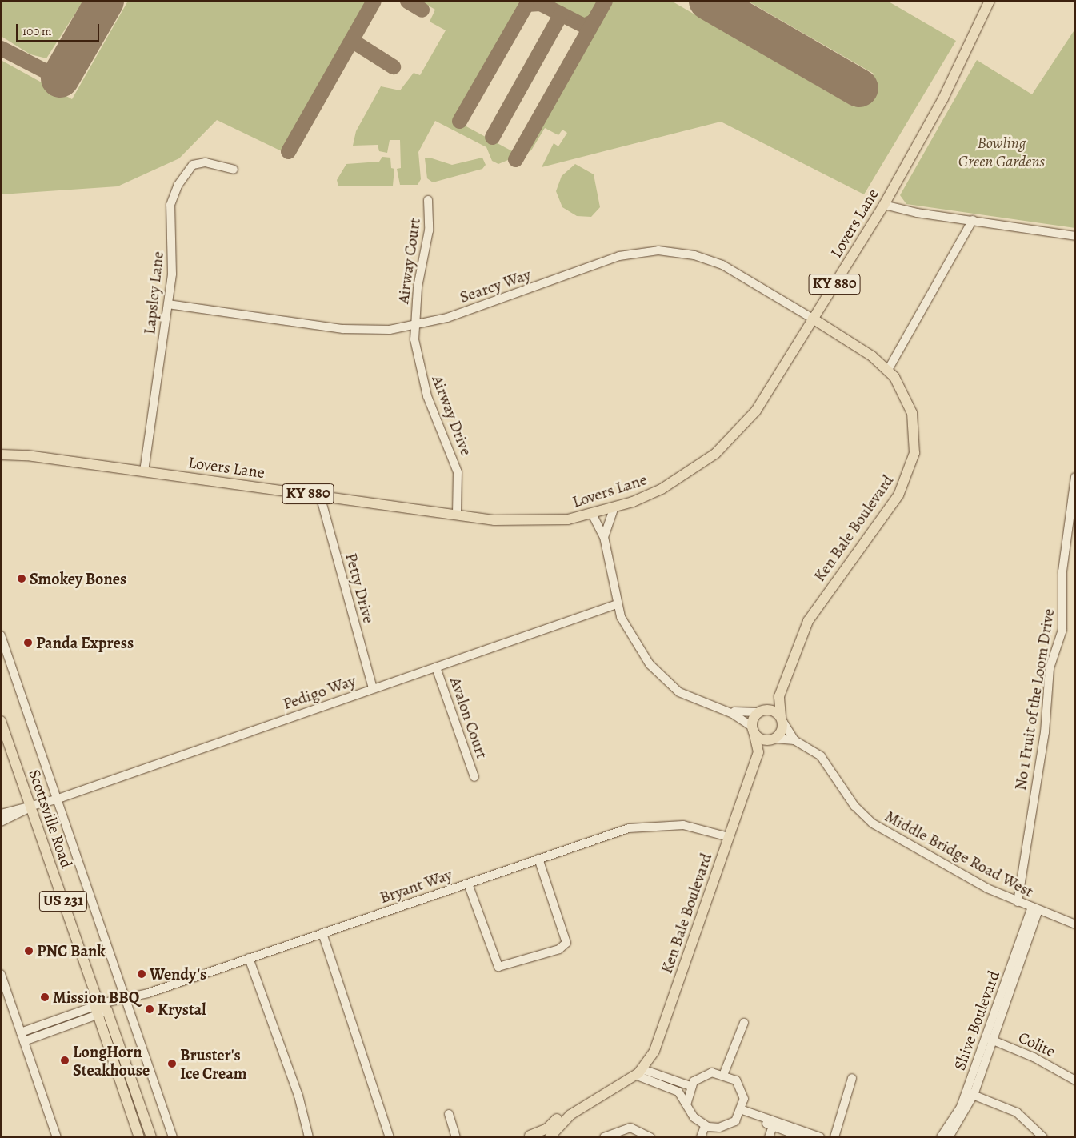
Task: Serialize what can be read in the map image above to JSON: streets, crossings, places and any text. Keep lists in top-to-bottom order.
{
  "streets": {
    "main road": [
      "Lovers Lane",
      "KY 880",
      "Ken Bale Boulevard",
      "Scottsville Road",
      "US 231"
    ],
    "street": [
      "Airway Court",
      "Searcy Way",
      "Lapsley Lane",
      "Airway Drive",
      "Petty Drive",
      "Pedigo Way",
      "No 1 Fruit of the Loom Drive",
      "Avalon Court",
      "Middle Bridge Road West",
      "Bryant Way",
      "Shive Boulevard",
      "Colite"
    ]
  },
  "crossings": [
    ["Lovers Lane", "Searcy Way"],
    ["Lovers Lane", "Lapsley Lane"],
    ["Lovers Lane", "Airway Drive"],
    ["Lovers Lane", "Ken Bale Boulevard"],
    ["Lovers Lane", "Petty Drive"],
    ["Airway Court", "Searcy Way"],
    ["Airway Court", "Airway Drive"],
    ["Searcy Way", "Lapsley Lane"],
    ["Searcy Way", "Airway Drive"],
    ["Searcy Way", "Ken Bale Boulevard"],
    ["Ken Bale Boulevard", "Middle Bridge Road West"],
    ["Ken Bale Boulevard", "Bryant Way"],
    ["Petty Drive", "Pedigo Way"],
    ["Pedigo Way", "Avalon Court"],
    ["Pedigo Way", "Scottsville Road"],
    ["No 1 Fruit of the Loom Drive", "Middle Bridge Road West"],
    ["Scottsville Road", "Bryant Way"],
    ["Middle Bridge Road West", "Shive Boulevard"],
    ["Shive Boulevard", "Colite"]
  ],
  "parks": ["Bowling Green Gardens"],
  "places": [
    "Smokey Bones",
    "Panda Express",
    "PNC Bank",
    "Wendy's",
    "Mission BBQ",
    "Krystal",
    "LongHorn Steakhouse",
    "Bruster's Ice Cream"
  ],
  "scale_bar": "100 m"
}
